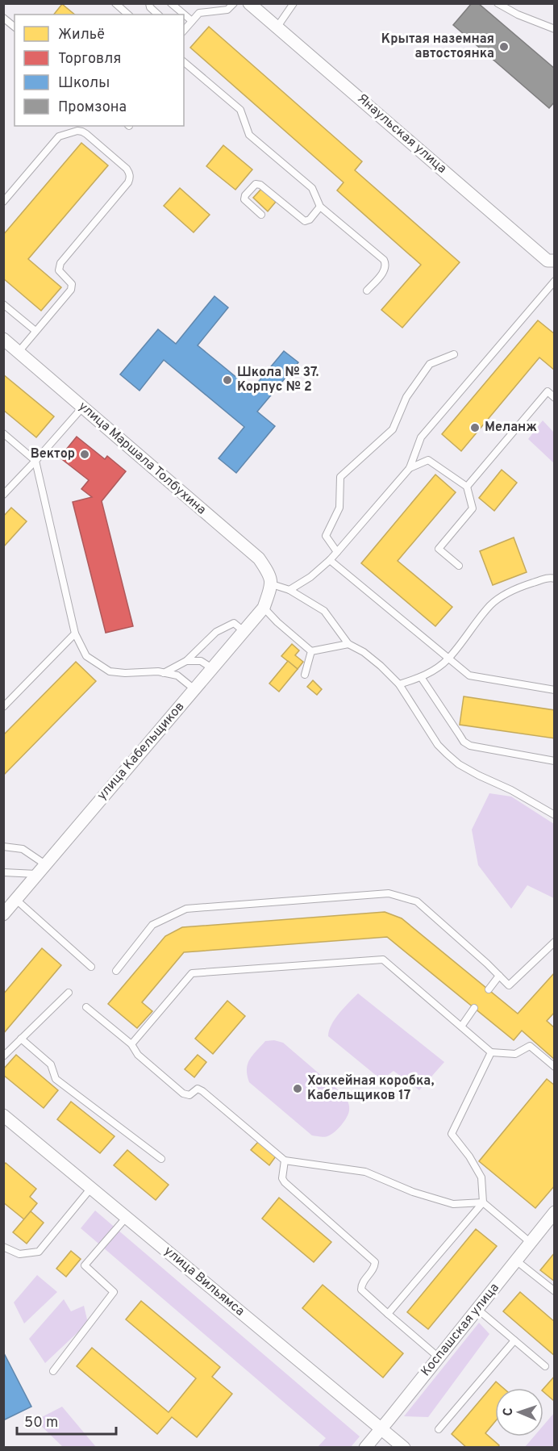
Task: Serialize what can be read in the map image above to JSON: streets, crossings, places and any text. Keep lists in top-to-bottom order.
{
  "streets": {
    "street": [
      "Янаульская улица",
      "улица Маршала Толбухина",
      "улица Кабельщиков",
      "улица Вильямса",
      "Коспашская улица"
    ]
  },
  "crossings": [
    ["улица Маршала Толбухина", "улица Кабельщиков"],
    ["улица Вильямса", "Коспашская улица"]
  ],
  "places": [
    "Крытая наземная автостоянка",
    "Школа № 37. Корпус № 2",
    "Меланж",
    "Вектор",
    "Хоккейная коробка, Кабельщиков 17"
  ],
  "legend": [
    "Жильё",
    "Торговля",
    "Школы",
    "Промзона"
  ],
  "scale_bar": "50 m",
  "north": "left"
}
